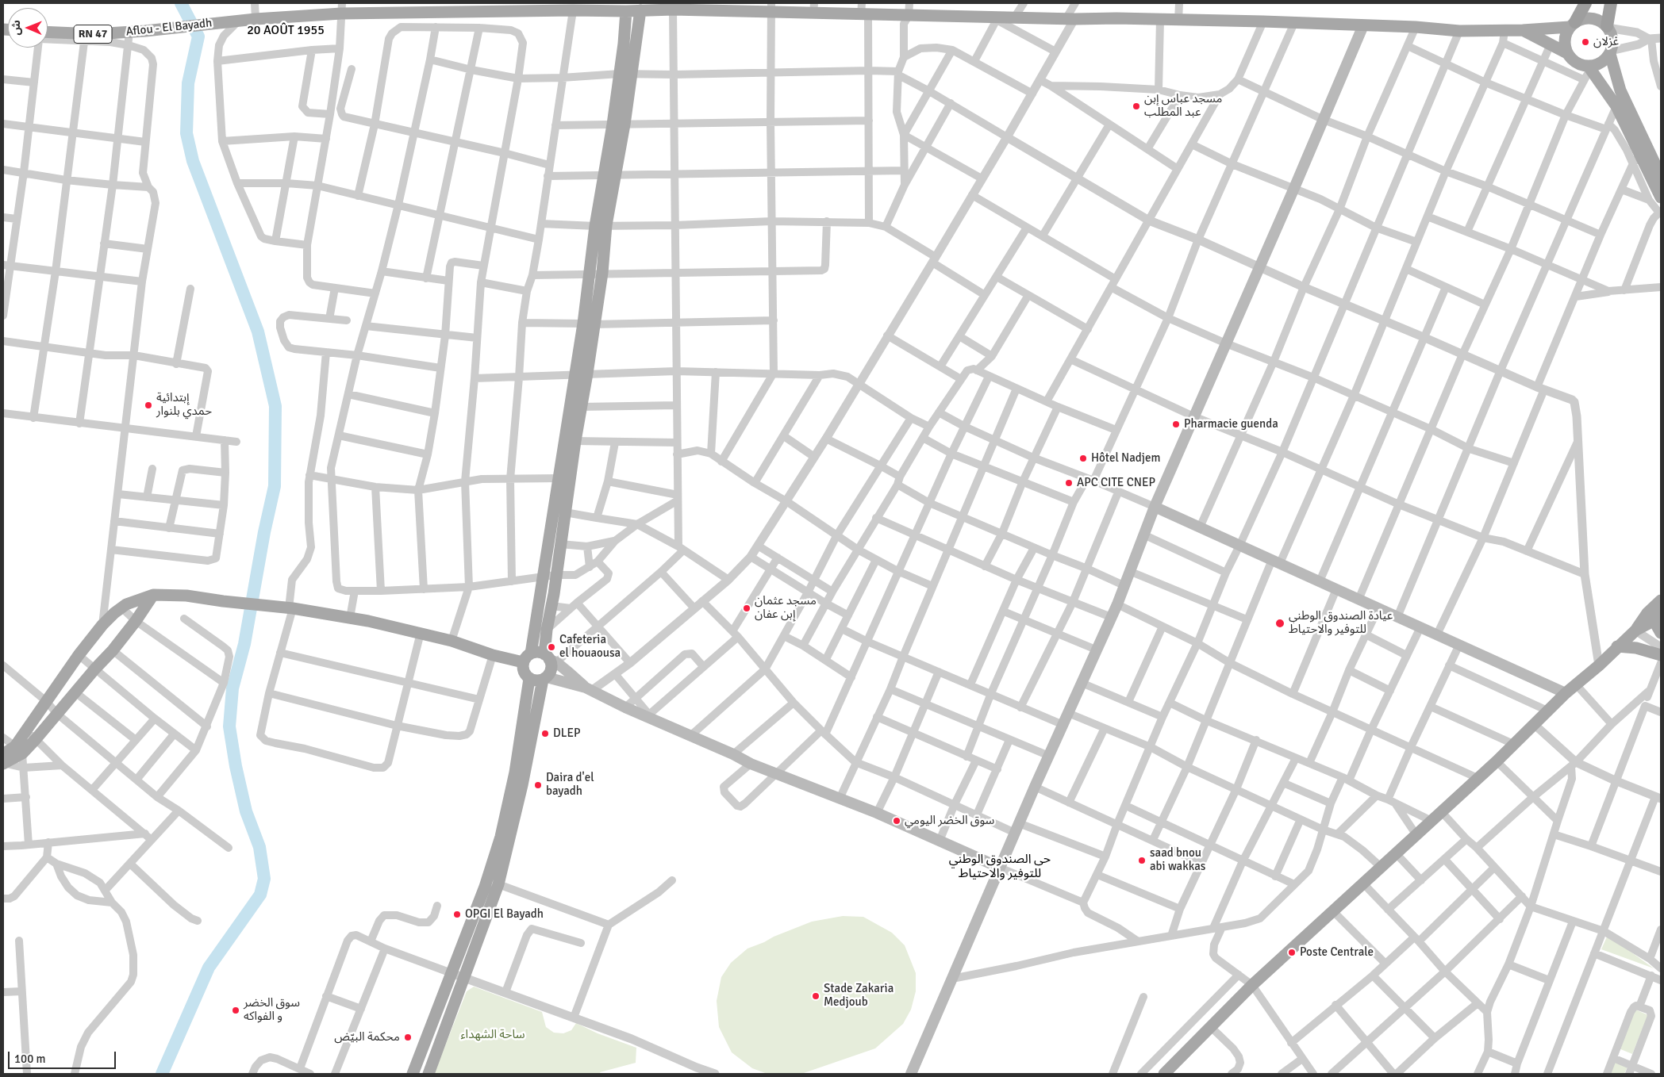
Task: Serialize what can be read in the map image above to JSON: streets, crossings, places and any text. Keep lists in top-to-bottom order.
{
  "streets": {
    "main road": ["Aflou - El Bayadh", "RN 47"]
  },
  "crossings": [
    ["Aflou - El Bayadh", "RN 47"]
  ],
  "districts": ["20 AOÛT 1955", "حي الصندوق الوطني للتوفير والاحتياط"],
  "parks": ["ساحة الشهداء"],
  "places": [
    "غزلان",
    "مسجد عباس إبن عبد المطلب",
    "إبتدائية حمدي بلنوار",
    "Pharmacie guenda",
    "Hôtel Nadjem",
    "APC CITE CNEP",
    "مسجد عثمان إبن عفان",
    "عيادة الصندوق الوطني للتوفير والاحتياط",
    "Cafeteria el houaousa",
    "DLEP",
    "Daira d'el bayadh",
    "سوق الخضر اليومي",
    "saad bnou abi wakkas",
    "OPGI El Bayadh",
    "Poste Centrale",
    "Stade Zakaria Medjoub",
    "سوق الخضر و الفواكه",
    "محكمة البيّض"
  ],
  "scale_bar": "100 m",
  "north": "left"
}
